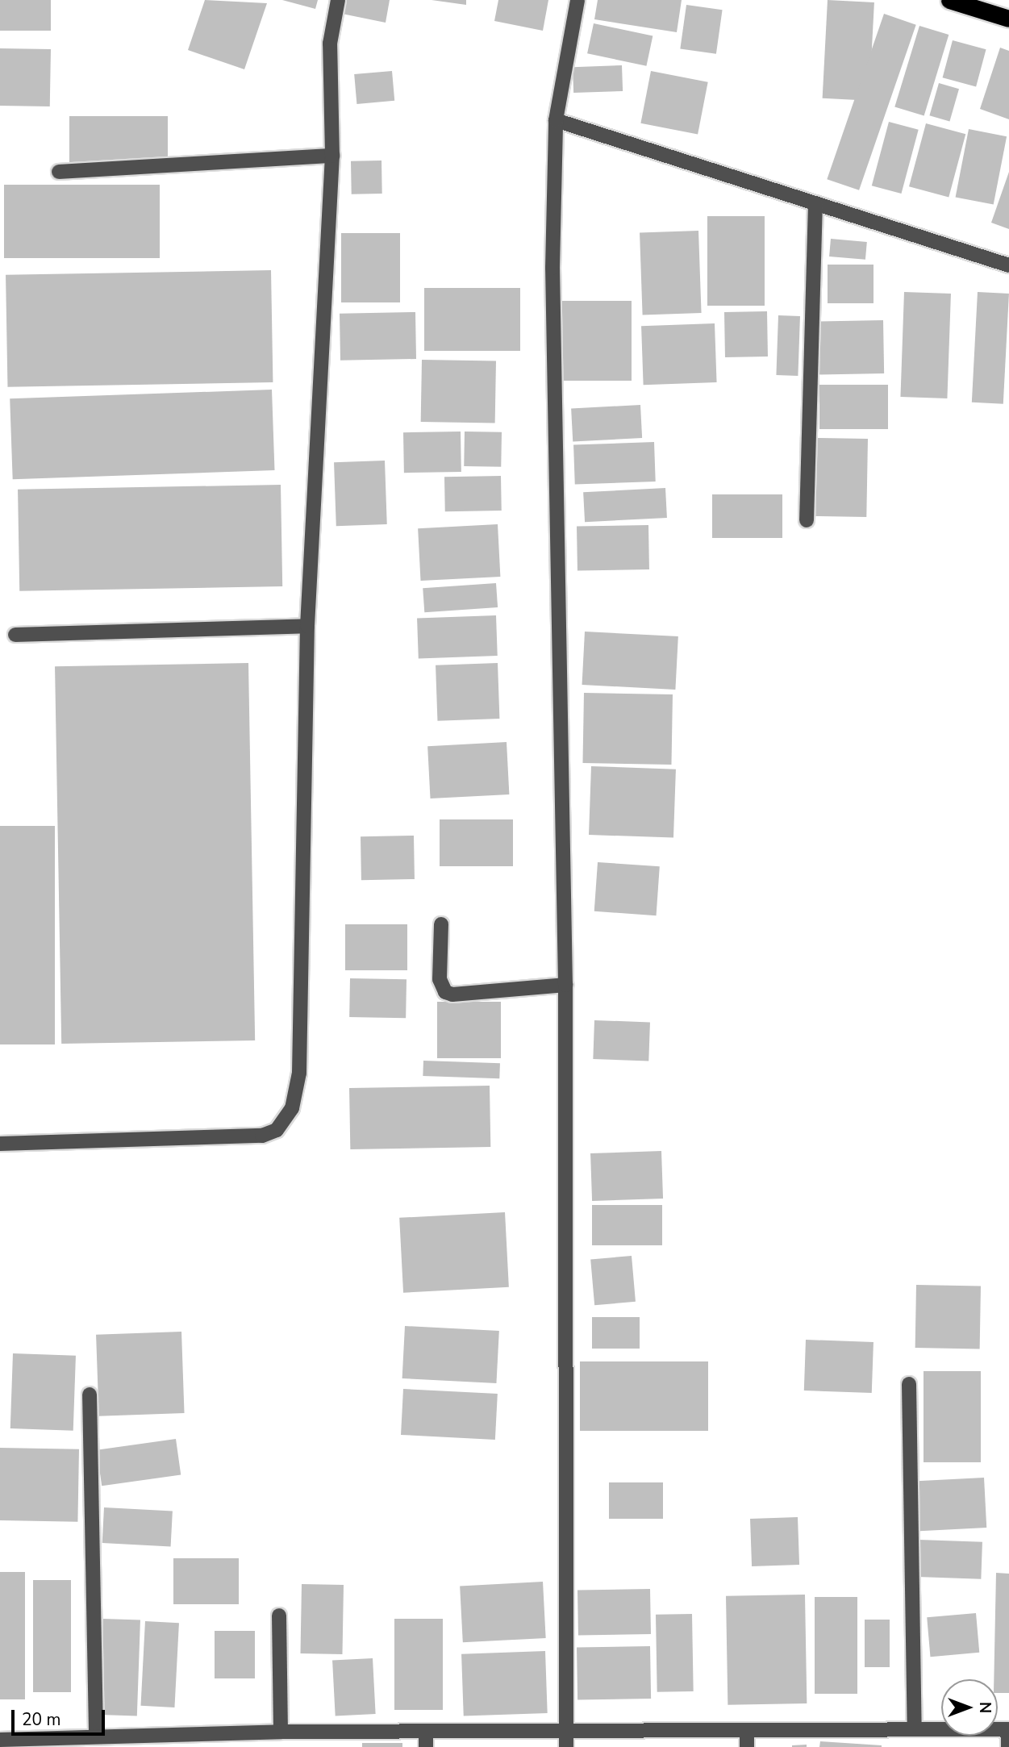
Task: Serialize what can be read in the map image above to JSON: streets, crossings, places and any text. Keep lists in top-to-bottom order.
{
  "scale_bar": "20 m",
  "north": "right"
}
